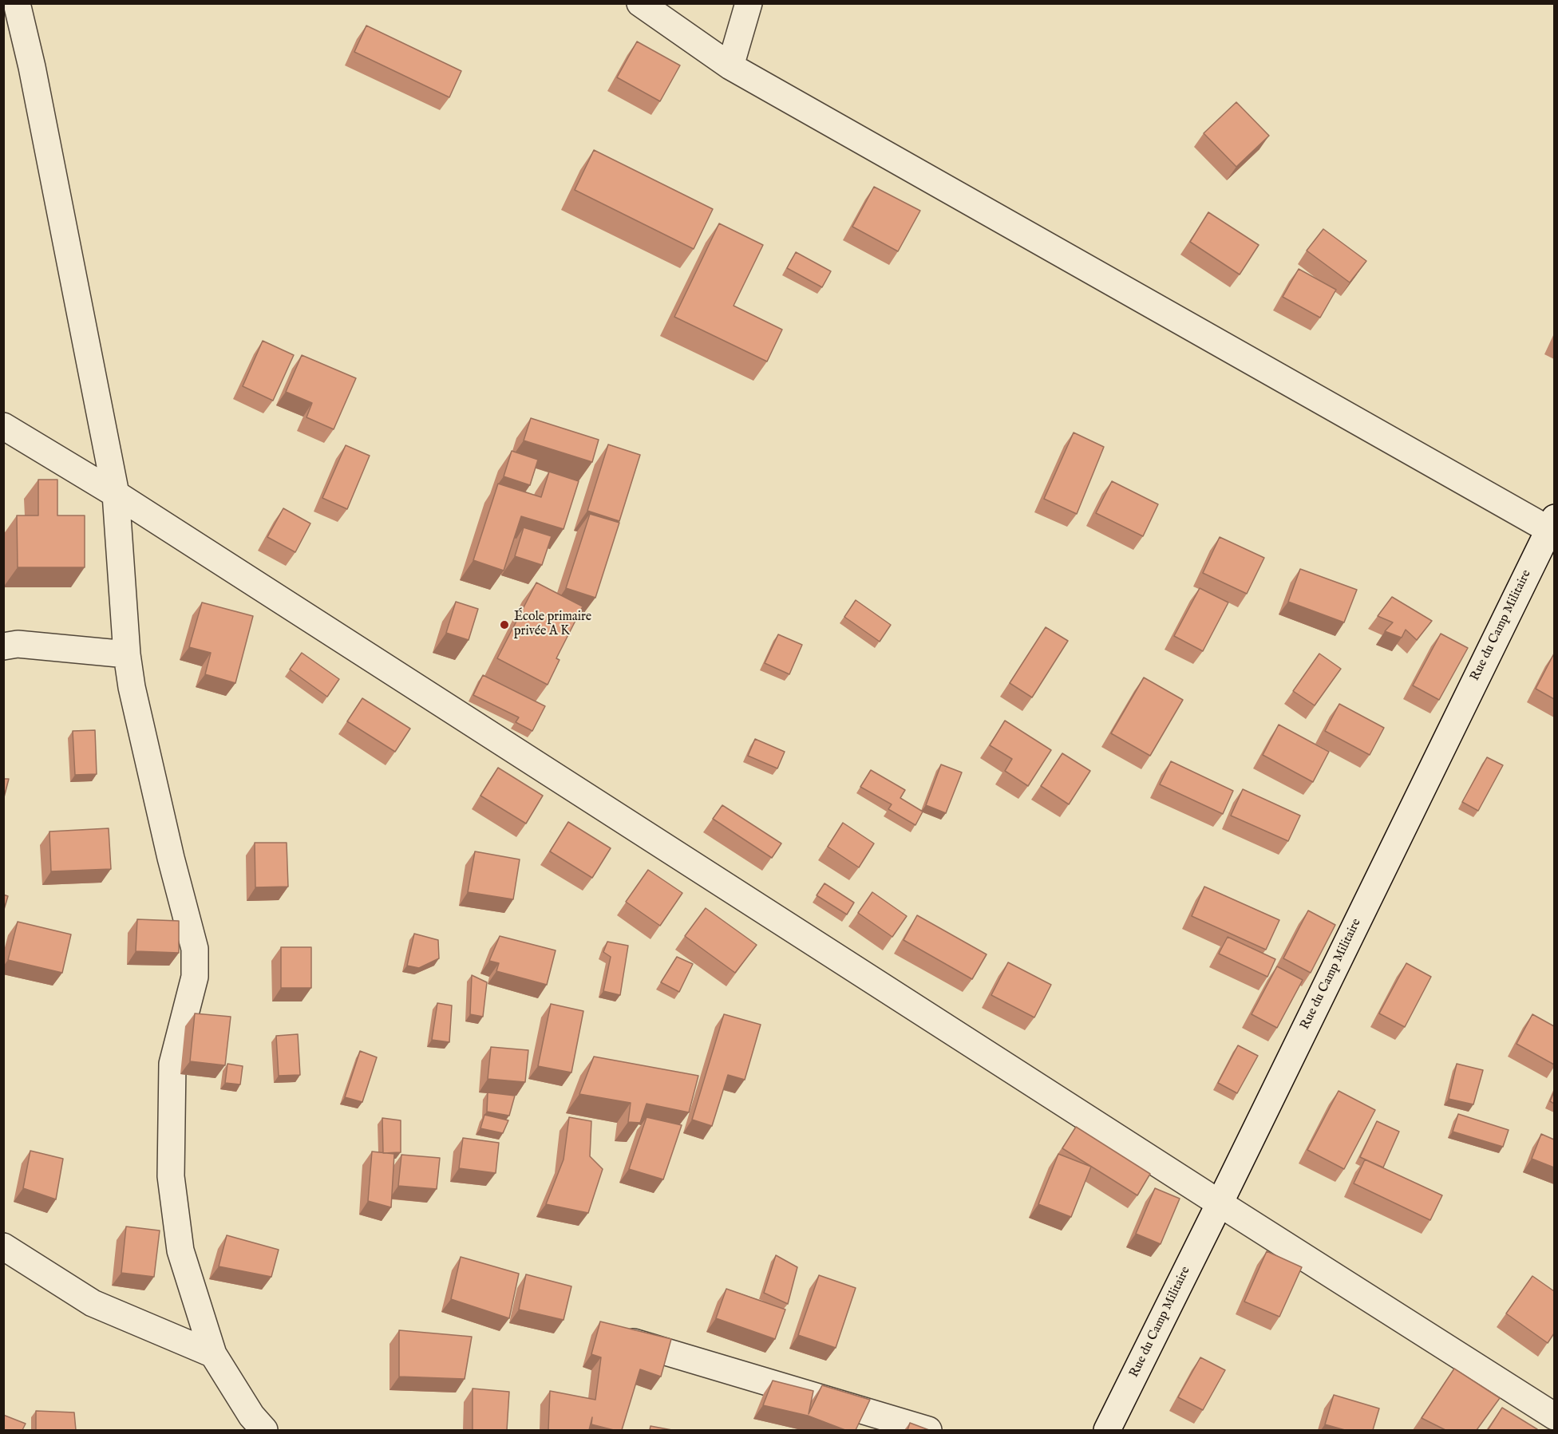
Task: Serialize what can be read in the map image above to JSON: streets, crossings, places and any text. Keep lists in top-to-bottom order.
{
  "streets": {
    "street": ["Rue du Camp Militaire"]
  },
  "places": ["École primaire privée A K"]
}
